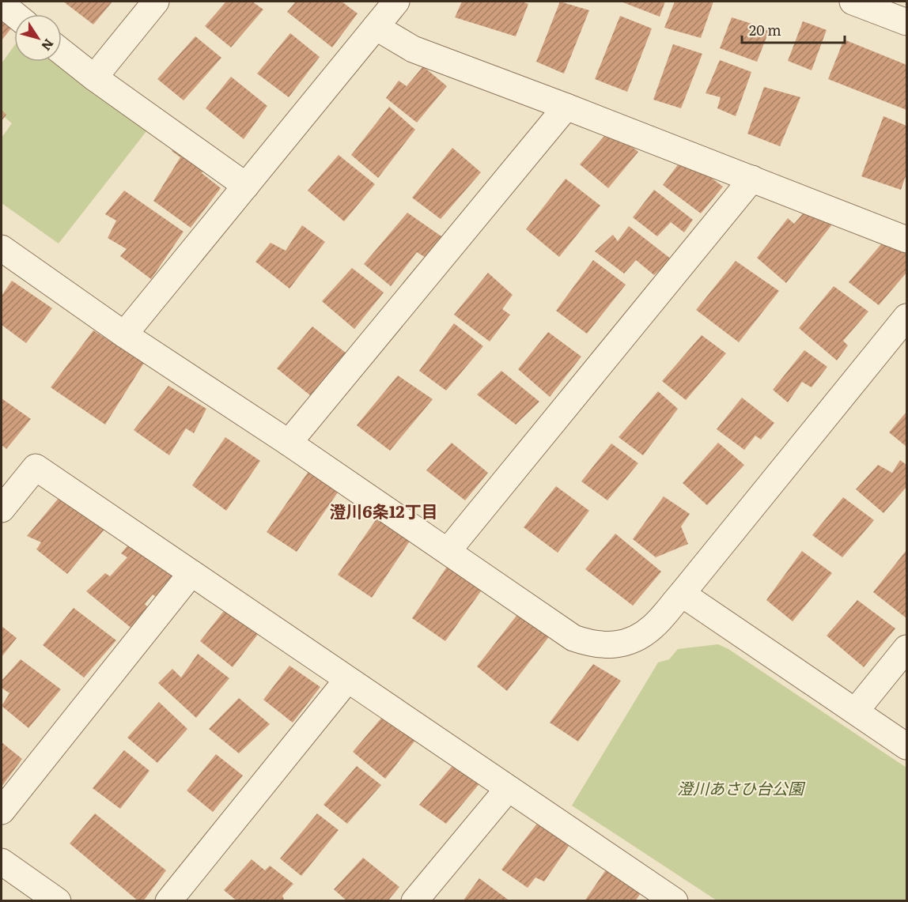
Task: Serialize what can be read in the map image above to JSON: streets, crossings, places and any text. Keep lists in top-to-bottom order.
{
  "districts": ["澄川6条12丁目"],
  "parks": ["澄川あさひ台公園"],
  "scale_bar": "20 m",
  "north": "bottom right"
}
